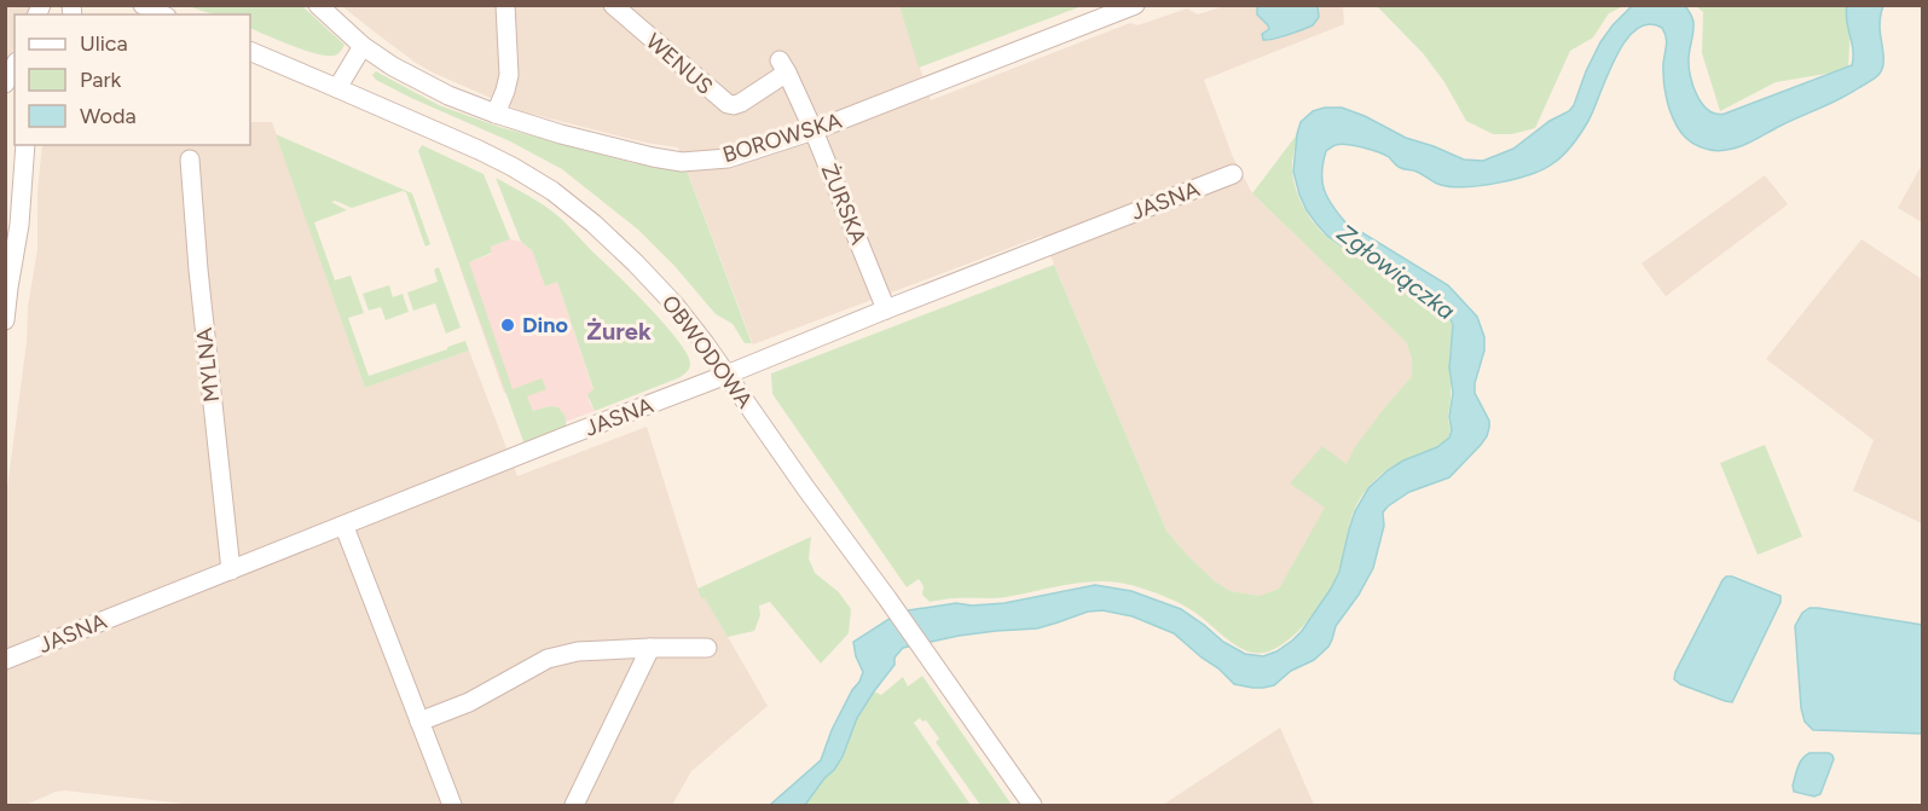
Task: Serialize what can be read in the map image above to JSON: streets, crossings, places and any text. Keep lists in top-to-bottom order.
{
  "streets": {
    "street": [
      "WENUS",
      "BOROWSKA",
      "JASNA",
      "ŻURSKA",
      "OBWODOWA",
      "MYLNA"
    ]
  },
  "crossings": [
    ["WENUS", "ŻURSKA"],
    ["BOROWSKA", "ŻURSKA"],
    ["JASNA", "ŻURSKA"],
    ["JASNA", "OBWODOWA"],
    ["JASNA", "MYLNA"]
  ],
  "districts": ["Żurek"],
  "water": ["Zgłowiączka"],
  "places": ["Dino"],
  "legend": ["Ulica", "Park", "Woda"]
}
